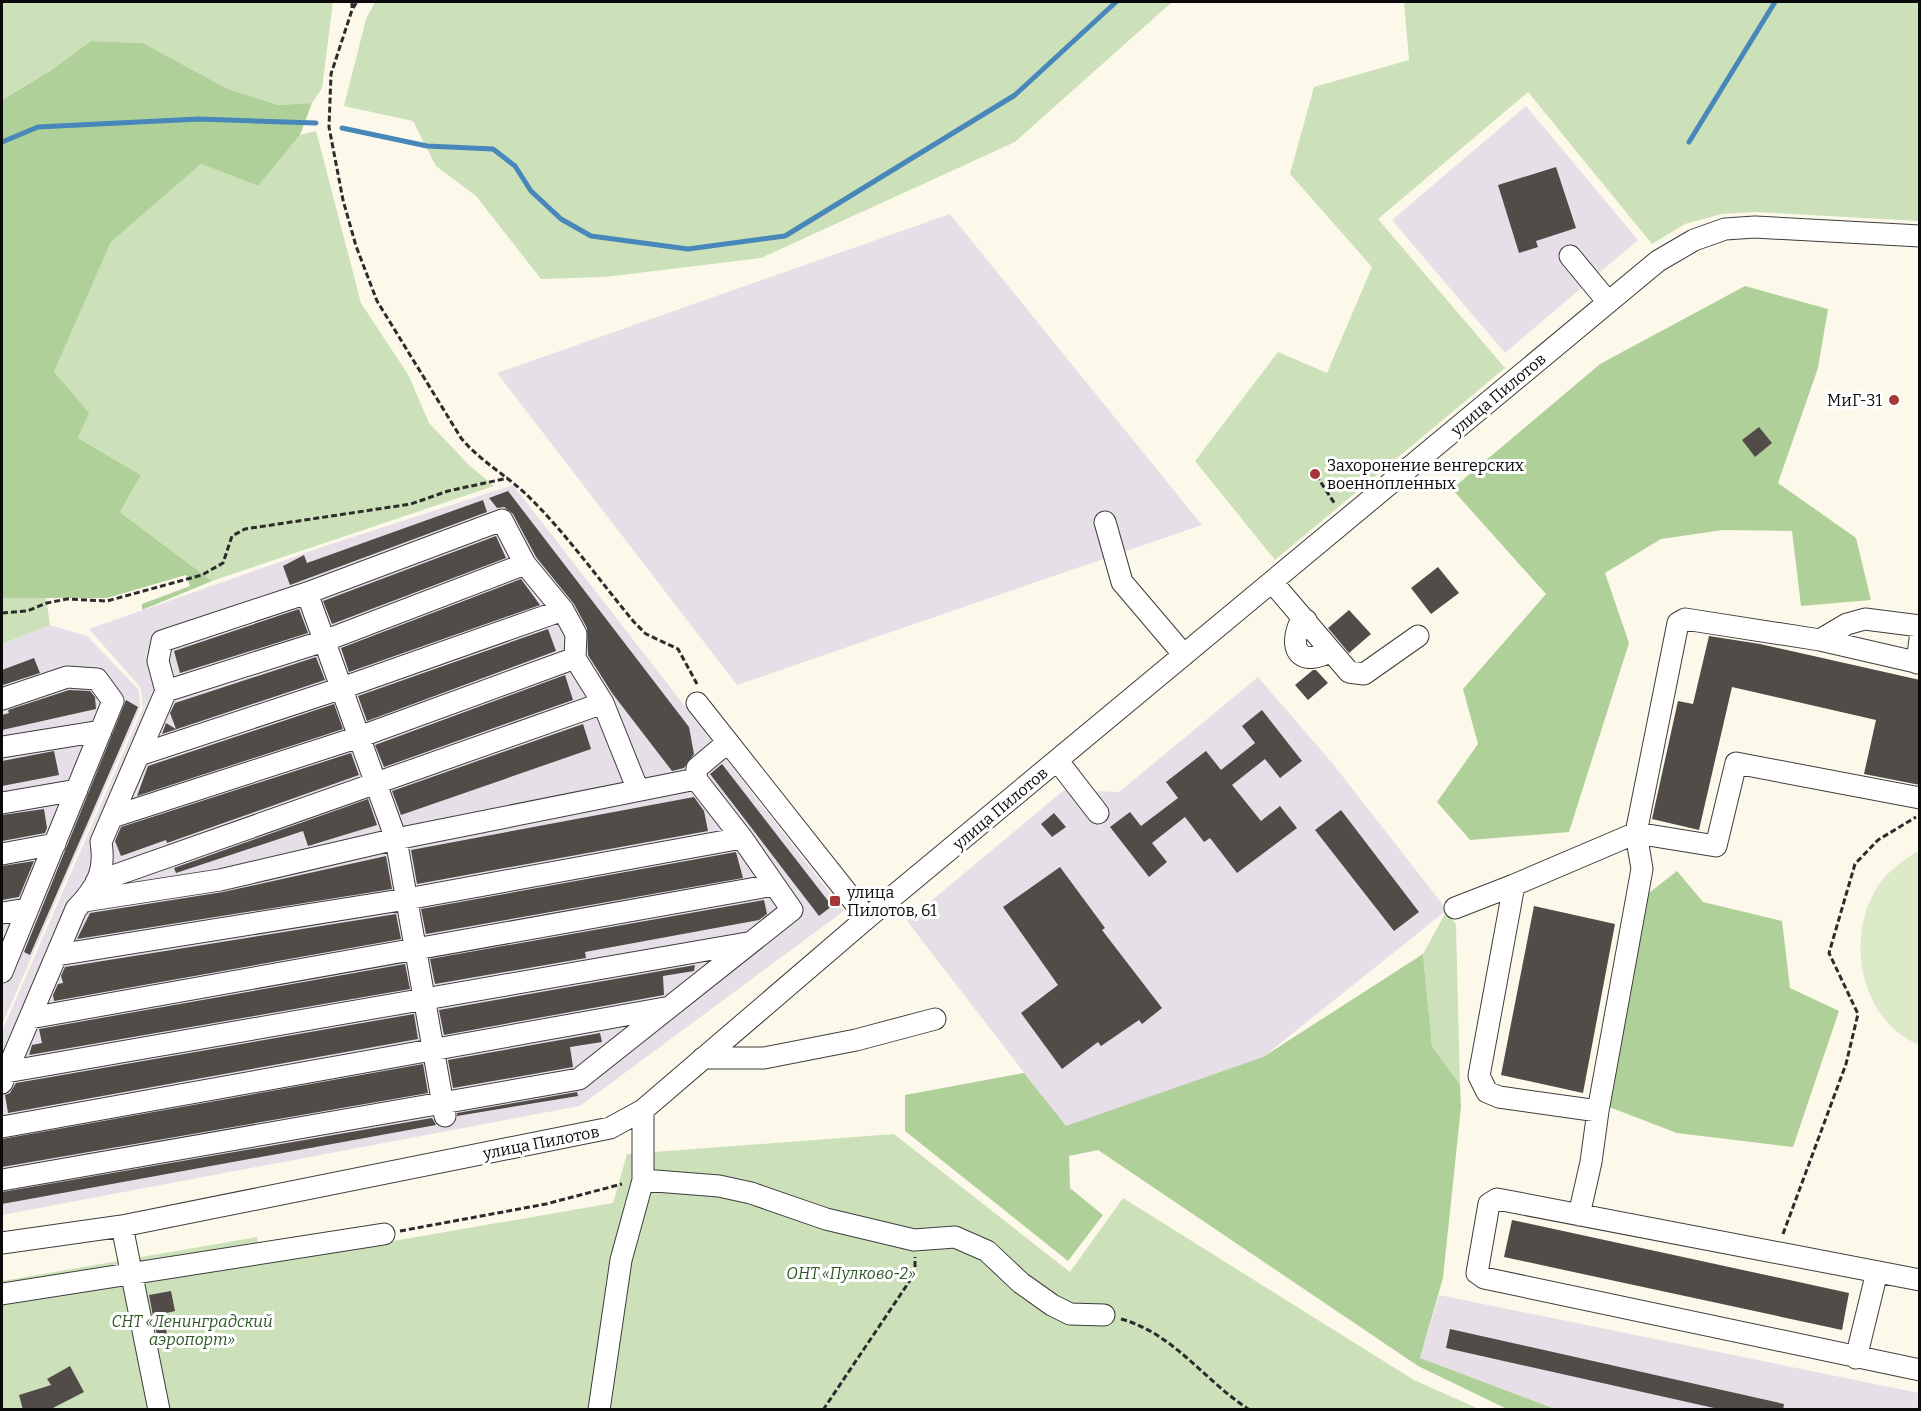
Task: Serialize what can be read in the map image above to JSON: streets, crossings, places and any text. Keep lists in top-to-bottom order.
{
  "streets": {
    "street": ["улица Пилотов"]
  },
  "parks": ["ОНТ «Пулково-2»", "СНТ «Ленинградский аэропорт»"],
  "places": {
    "other": ["МиГ-31", "Захоронение венгерских военнопленных"],
    "transit": ["улица Пилотов, 61"]
  }
}
